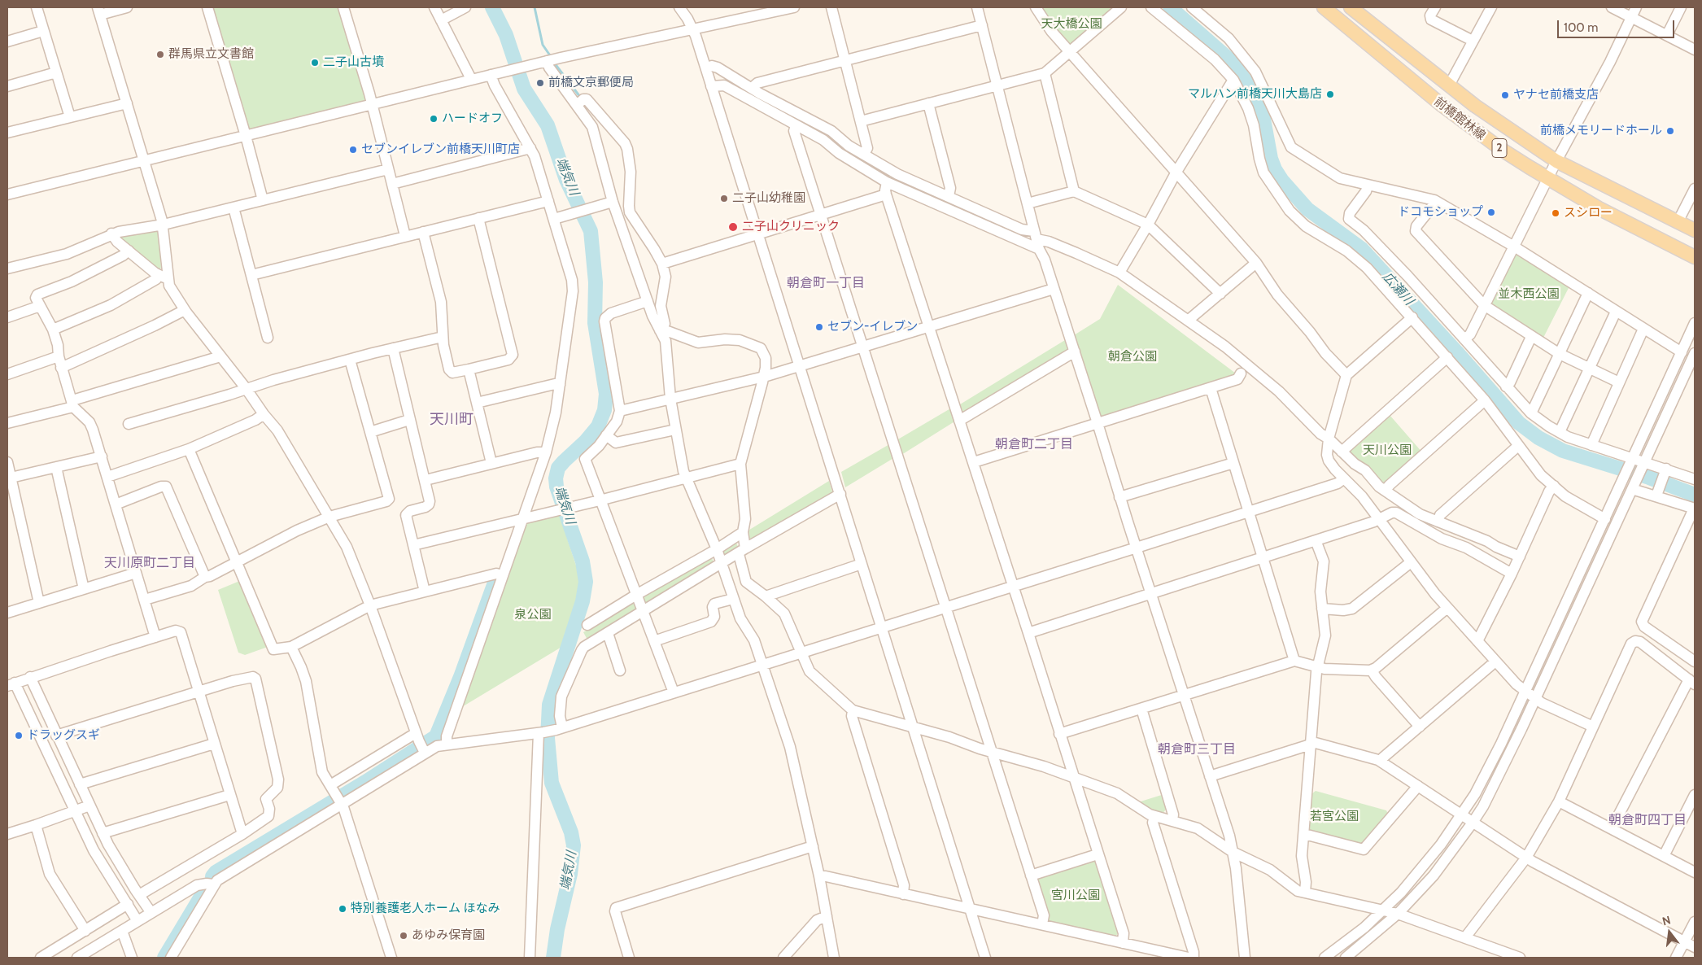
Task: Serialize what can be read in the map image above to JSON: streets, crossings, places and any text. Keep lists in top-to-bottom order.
{
  "streets": {
    "main road": ["前橋館林線", "2"]
  },
  "districts": [
    "朝倉町一丁目",
    "天川町",
    "朝倉町二丁目",
    "天川原町二丁目",
    "朝倉町三丁目",
    "朝倉町四丁目"
  ],
  "water": ["端気川", "広瀬川"],
  "parks": [
    "天大橋公園",
    "並木西公園",
    "朝倉公園",
    "天川公園",
    "泉公園",
    "若宮公園",
    "宮川公園"
  ],
  "places": [
    "群馬県立文書館",
    "二子山古墳",
    "前橋文京郵便局",
    "マルハン前橋天川大島店",
    "ヤナセ前橋支店",
    "ハードオフ",
    "前橋メモリードホール",
    "セブンイレブン前橋天川町店",
    "二子山幼稚園",
    "ドコモショップ",
    "スシロー",
    "二子山クリニック",
    "セブン-イレブン",
    "ドラッグスギ",
    "特別養護老人ホーム ほなみ",
    "あゆみ保育園"
  ],
  "scale_bar": "100 m",
  "north": "top"
}
